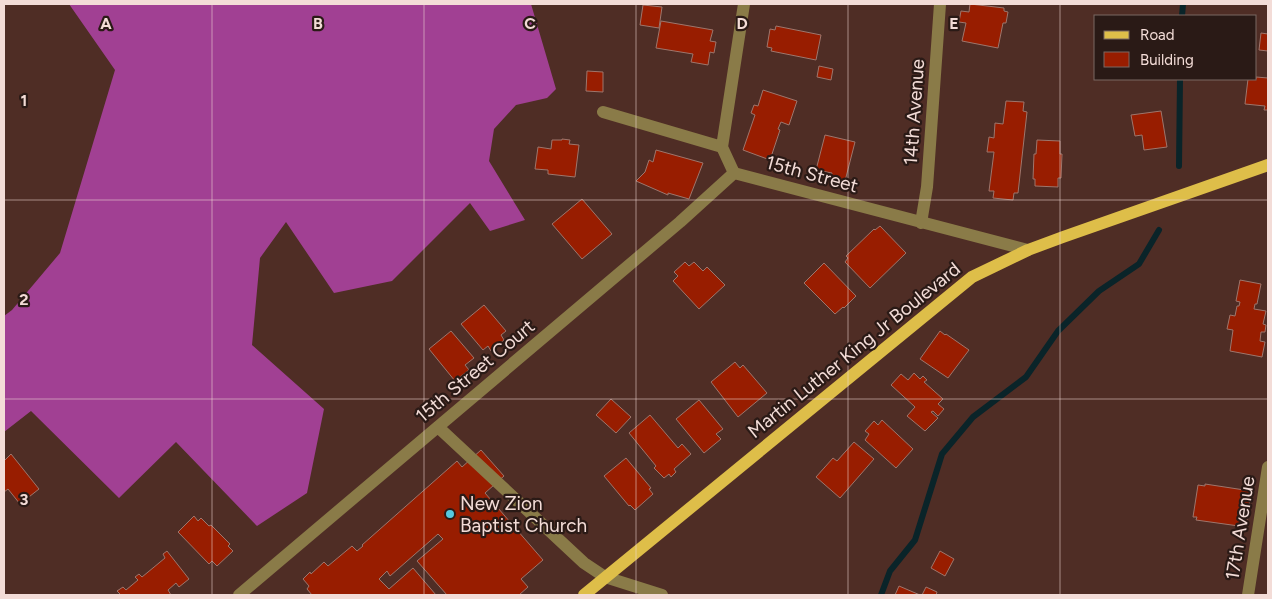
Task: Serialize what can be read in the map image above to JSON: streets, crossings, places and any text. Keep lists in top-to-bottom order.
{
  "streets": {
    "main road": ["Martin Luther King Jr Boulevard"],
    "street": [
      "14th Avenue",
      "15th Street",
      "15th Street Court",
      "17th Avenue"
    ]
  },
  "crossings": [
    ["14th Avenue", "15th Street"],
    ["15th Street", "Martin Luther King Jr Boulevard"],
    ["15th Street", "15th Street Court"]
  ],
  "places": ["New Zion Baptist Church"],
  "legend": ["Road", "Building"],
  "grid": {
    "columns": [
      "A",
      "B",
      "C",
      "D",
      "E"
    ],
    "rows": ["1", "2", "3"]
  }
}
